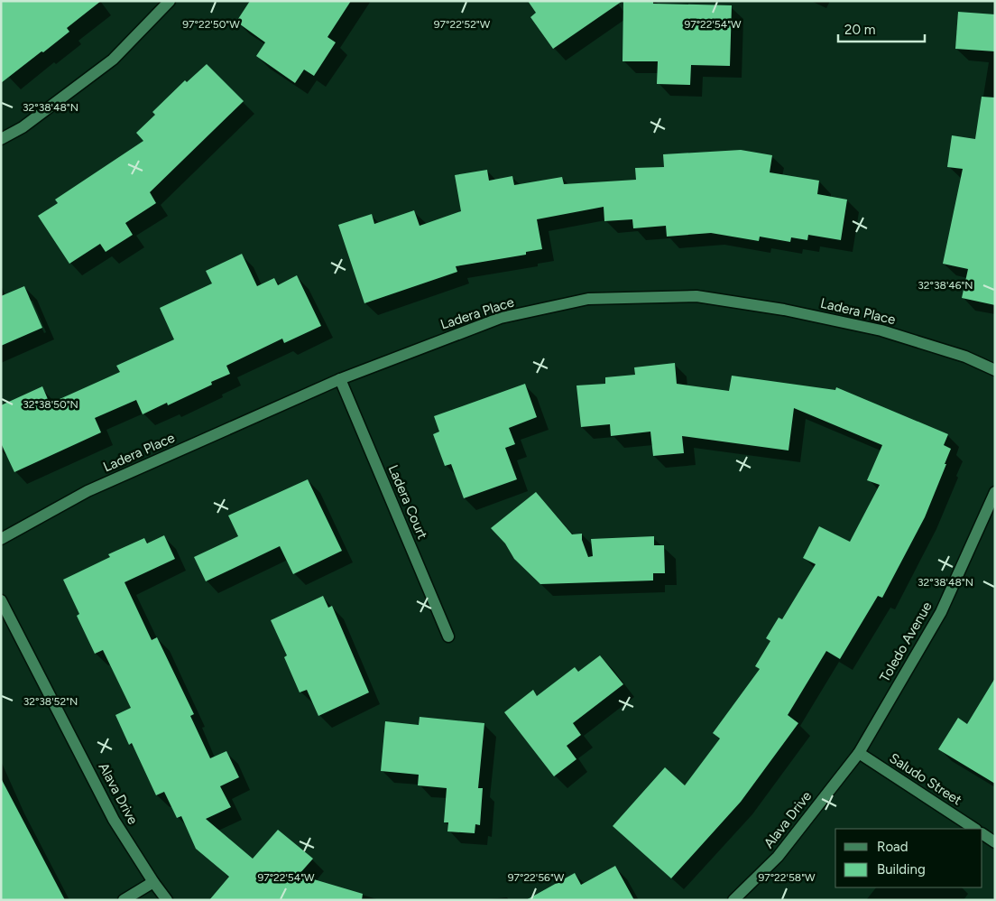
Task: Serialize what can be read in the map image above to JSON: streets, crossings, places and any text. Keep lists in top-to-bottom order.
{
  "streets": {
    "street": [
      "Ladera Place",
      "Ladera Court",
      "Toledo Avenue",
      "Saludo Street",
      "Alava Drive"
    ]
  },
  "crossings": [
    ["Ladera Place", "Ladera Court"],
    ["Toledo Avenue", "Saludo Street"],
    ["Toledo Avenue", "Alava Drive"],
    ["Saludo Street", "Alava Drive"]
  ],
  "legend": ["Road", "Building"],
  "scale_bar": "20 m",
  "coordinates": [
    "97°22'50\"W",
    "97°22'52\"W",
    "97°22'54\"W",
    "32°38'48\"N",
    "32°38'46\"N",
    "32°38'50\"N",
    "32°38'52\"N",
    "97°22'56\"W",
    "97°22'58\"W"
  ]
}
